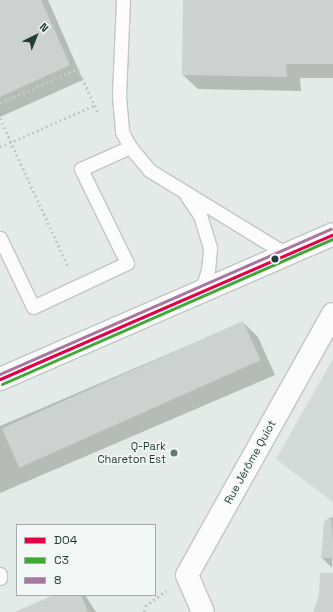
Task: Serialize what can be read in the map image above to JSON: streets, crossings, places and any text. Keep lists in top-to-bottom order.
{
  "streets": {
    "main road": ["Rue Jérôme Quiot"]
  },
  "places": ["Q-Park Chareton Est"],
  "lines": ["transit line 8", "transit line D04", "transit line C3"],
  "legend": ["D04", "C3", "8"],
  "north": "top right"
}
